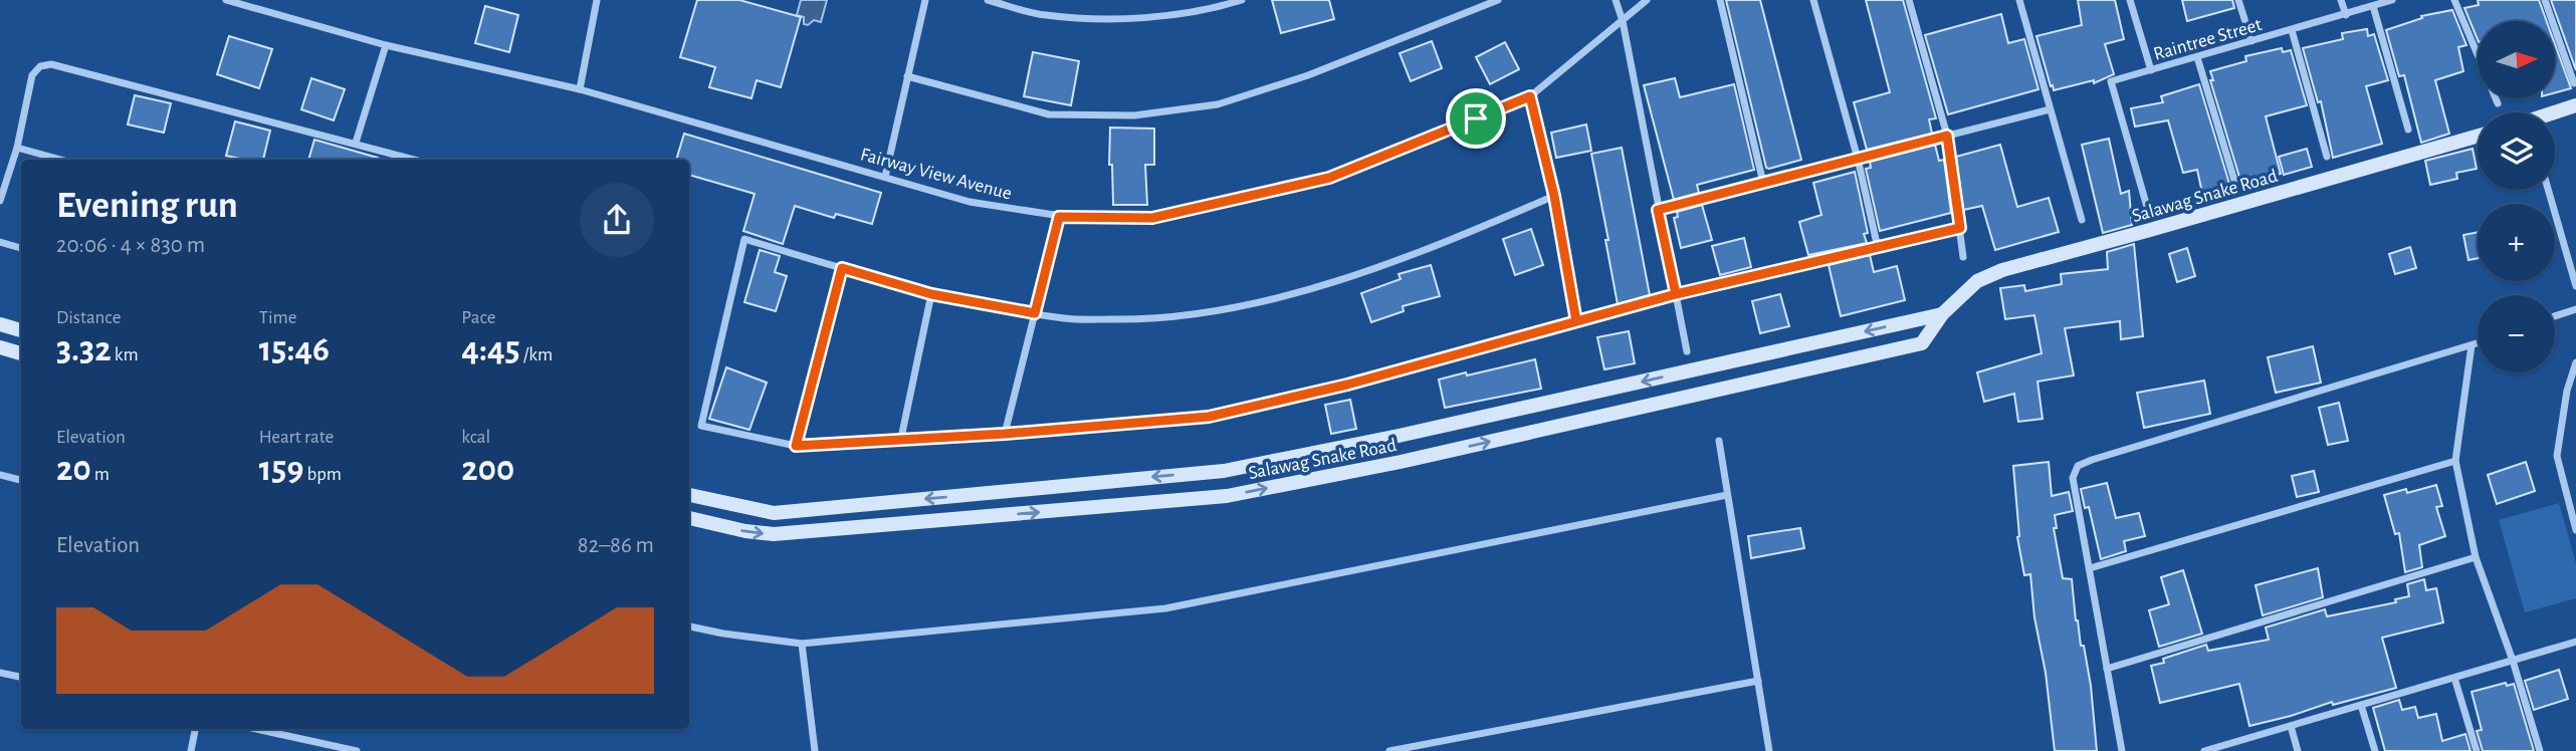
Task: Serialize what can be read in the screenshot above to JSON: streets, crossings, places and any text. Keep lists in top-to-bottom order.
{
  "streets": {
    "main road": ["Salawag Snake Road"],
    "street": ["Raintree Street", "Fairway View Avenue"]
  },
  "north": "right",
  "page": {
    "map_buttons": ["+", "−"],
    "heading": ["Evening run", "20:06 · 4 × 830 m"],
    "stats": [
      ["Distance", "3.32 km"],
      ["Time", "15:46"],
      ["Pace", "4:45 /km"],
      ["Elevation", "20 m"],
      ["Heart rate", "159 bpm"],
      ["kcal", "200"]
    ],
    "chart": ["Elevation", "82–86 m"]
  }
}
